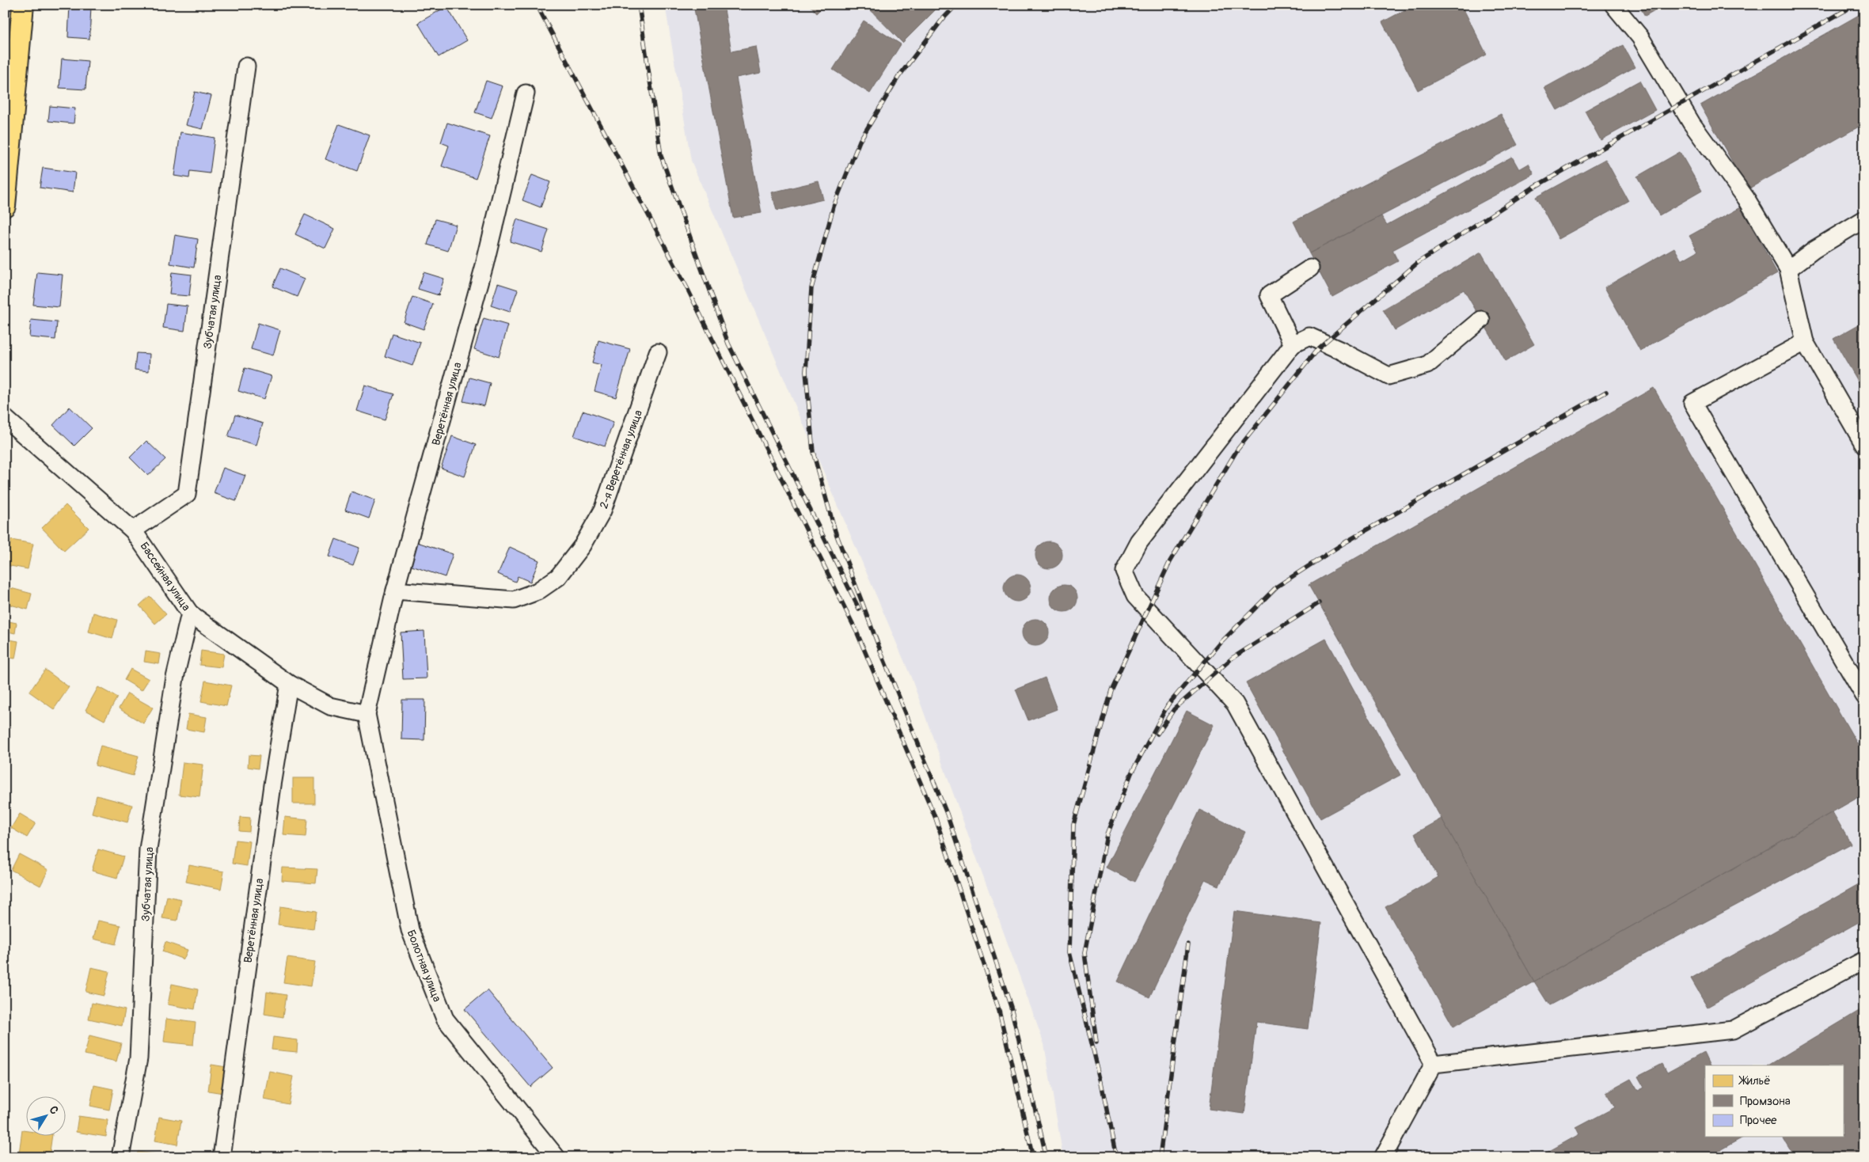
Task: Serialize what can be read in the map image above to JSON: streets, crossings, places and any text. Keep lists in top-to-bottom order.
{
  "streets": {
    "street": [
      "Зубчатая улица",
      "Веретённая улица",
      "2-я Веретённая улица",
      "Бассейная улица",
      "Болотная улица"
    ]
  },
  "crossings": [
    ["Зубчатая улица", "Бассейная улица"],
    ["Веретённая улица", "2-я Веретённая улица"],
    ["Веретённая улица", "Бассейная улица"],
    ["Веретённая улица", "Болотная улица"],
    ["Бассейная улица", "Болотная улица"]
  ],
  "legend": ["Жильё", "Промзона", "Прочее"],
  "north": "top right"
}
